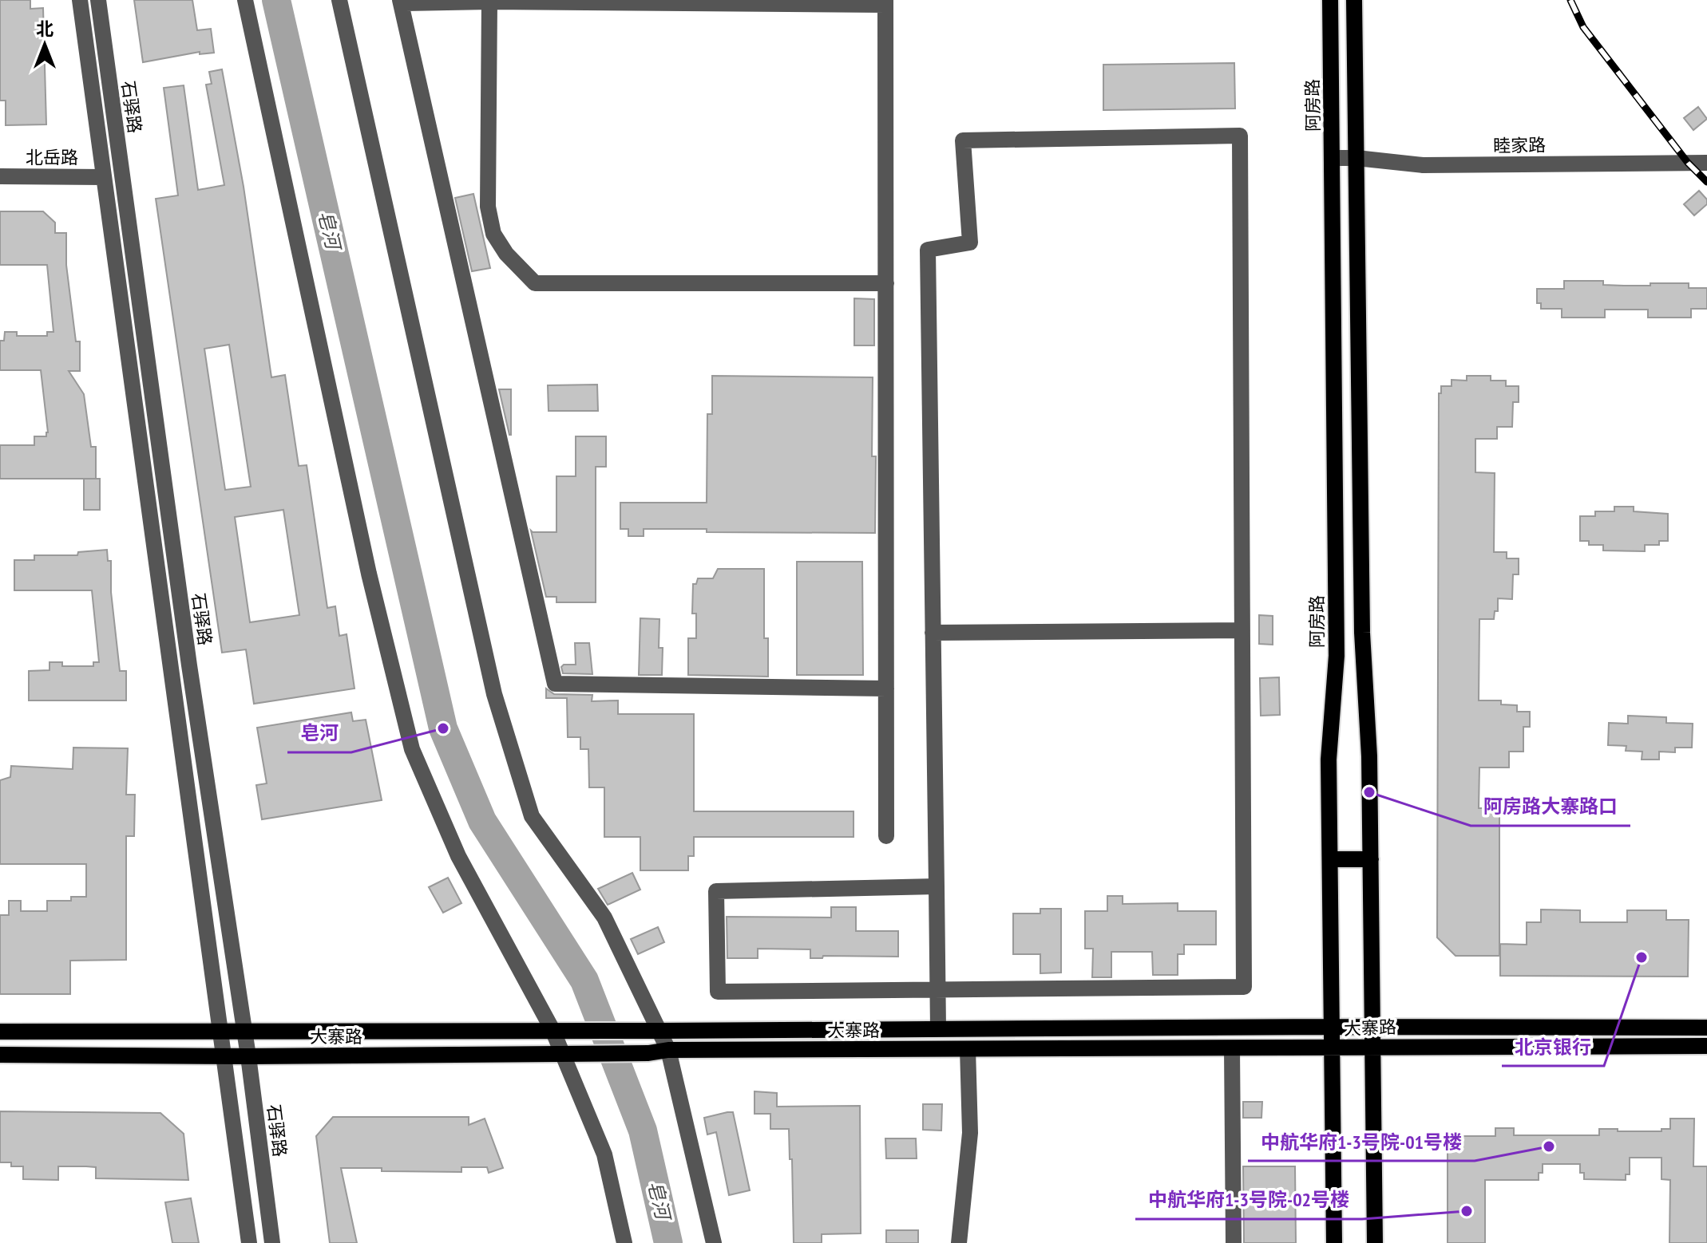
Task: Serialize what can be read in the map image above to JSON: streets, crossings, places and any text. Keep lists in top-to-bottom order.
{
  "streets": {
    "main road": ["阿房路", "大寨路"],
    "street": ["石驿路", "睦家路", "北岳路"]
  },
  "crossings": [
    ["阿房路", "睦家路"],
    ["阿房路", "大寨路"],
    ["石驿路", "大寨路"]
  ],
  "water": ["皂河"],
  "places": [
    "皂河",
    "阿房路大寨路口",
    "北京银行",
    "中航华府1-3号院-01号楼",
    "中航华府1-3号院-02号楼"
  ],
  "north": "top"
}
